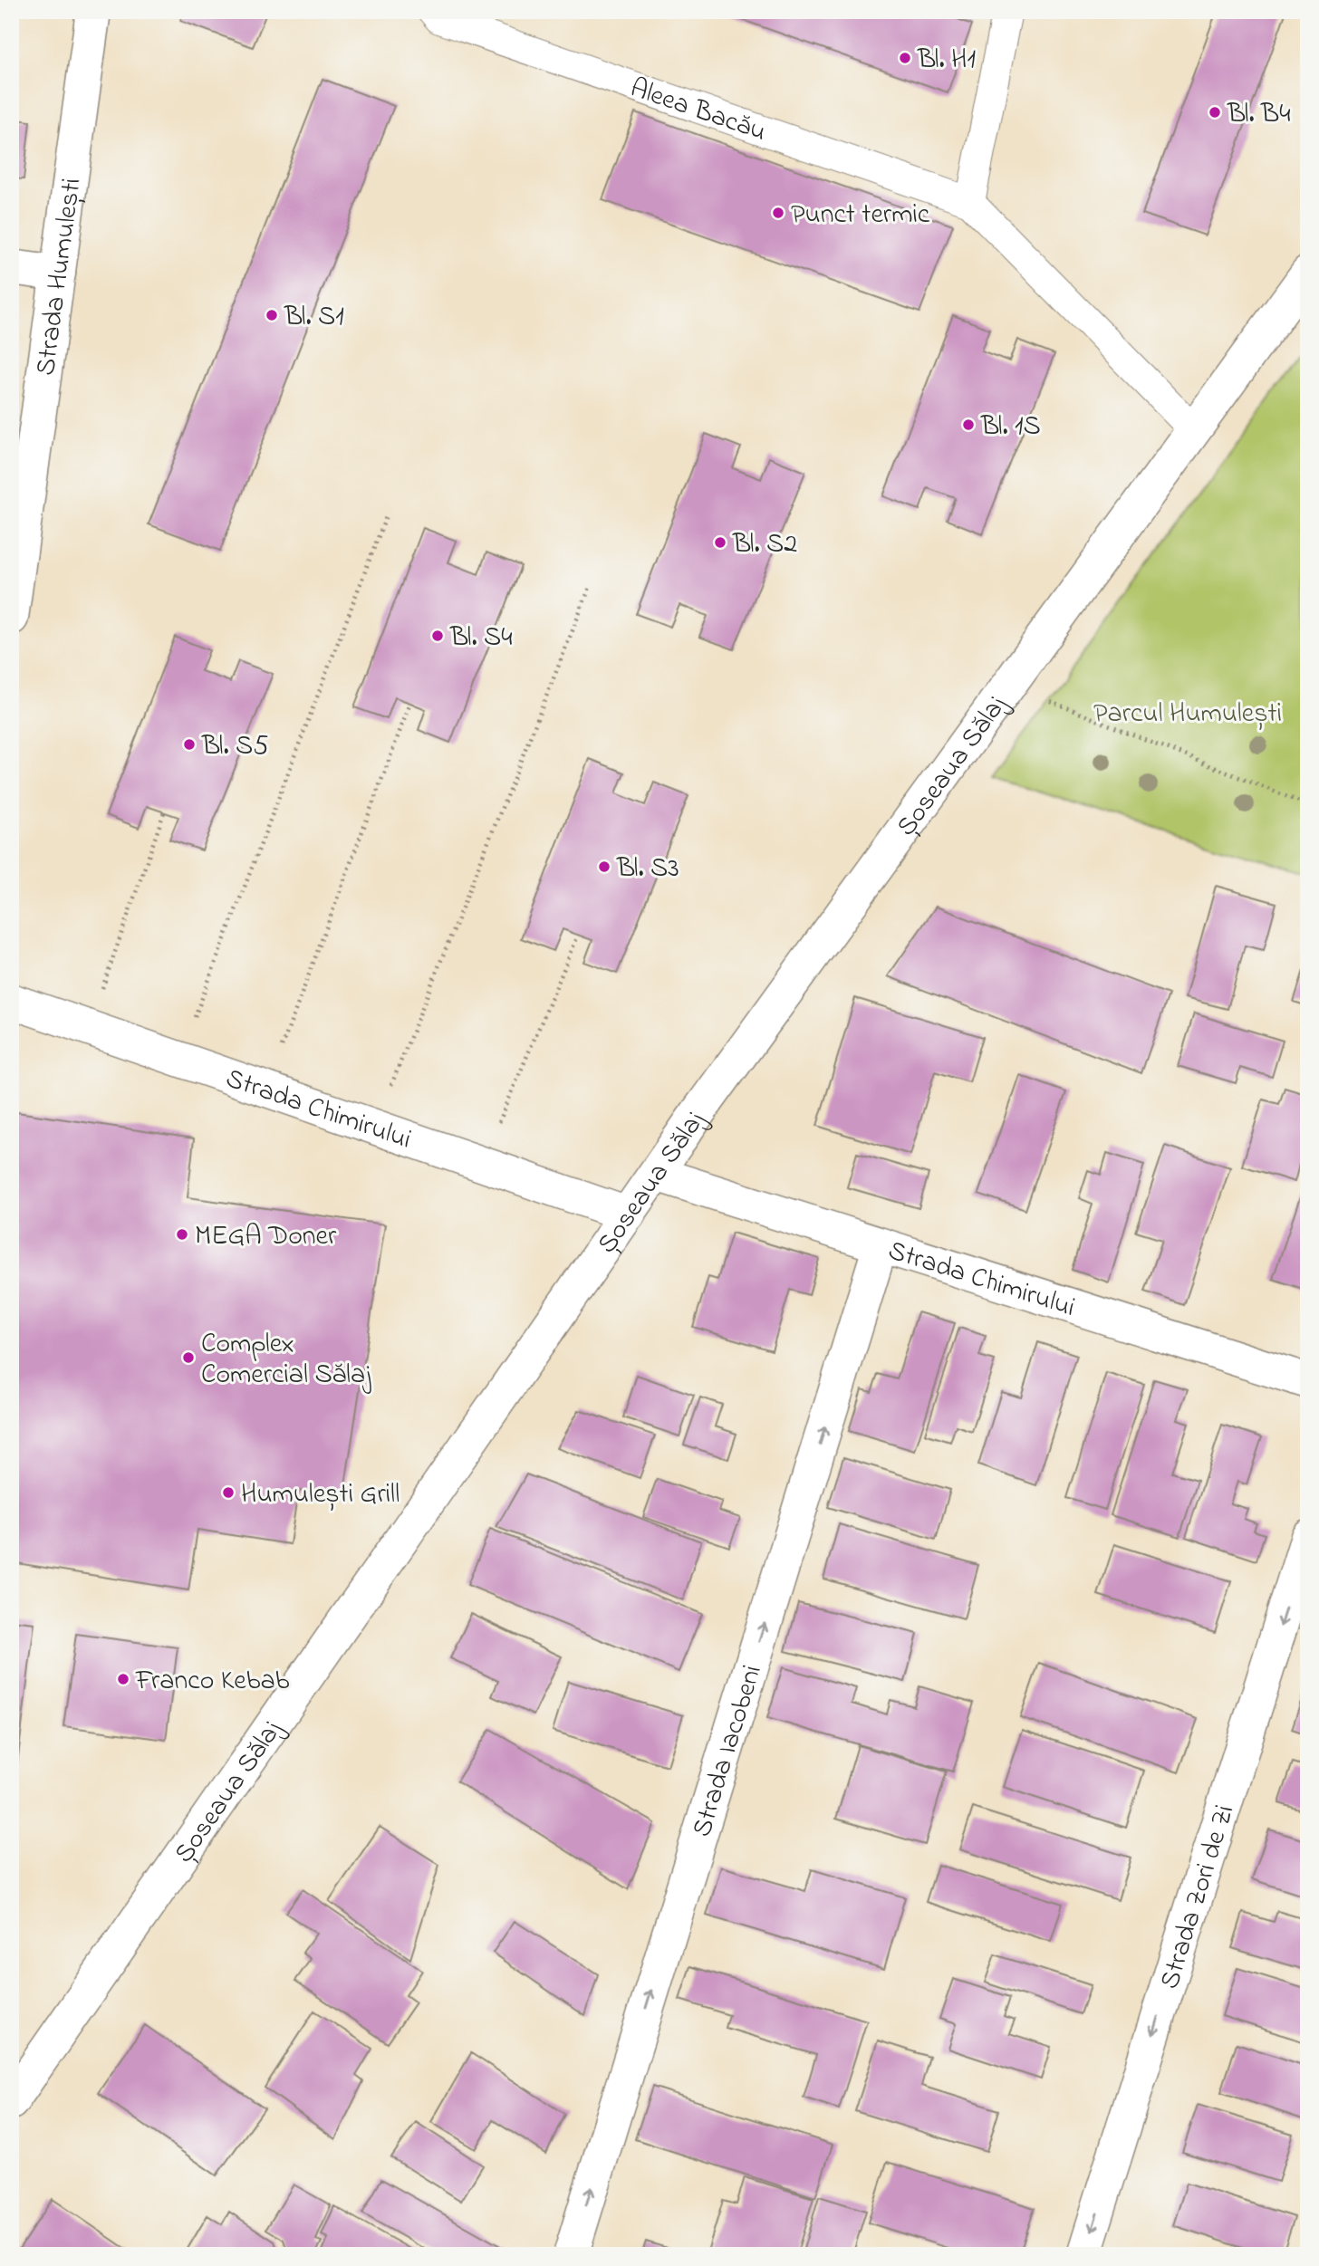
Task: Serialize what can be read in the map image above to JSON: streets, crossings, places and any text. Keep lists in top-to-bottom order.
{
  "streets": {
    "street": [
      "Strada Humulești",
      "Șoseaua Sălaj",
      "Strada Chimirului",
      "Strada Iacobeni",
      "Strada Zori de Zi"
    ],
    "lane": ["Aleea Bacău"]
  },
  "crossings": [
    ["Aleea Bacău", "Șoseaua Sălaj"],
    ["Șoseaua Sălaj", "Strada Chimirului"],
    ["Strada Chimirului", "Strada Iacobeni"]
  ],
  "one_way": ["Strada Iacobeni", "Strada Zori de Zi"],
  "parks": ["Parcul Humulești"],
  "places": [
    "Bl. H1",
    "Bl. B4",
    "Punct termic",
    "Bl. S1",
    "Bl. 1S",
    "Bl. S2",
    "Bl. S4",
    "Bl. S5",
    "Bl. S3",
    "MEGA Doner",
    "Complex Comercial Sălaj",
    "Humulești Grill",
    "Franco Kebab"
  ]
}
